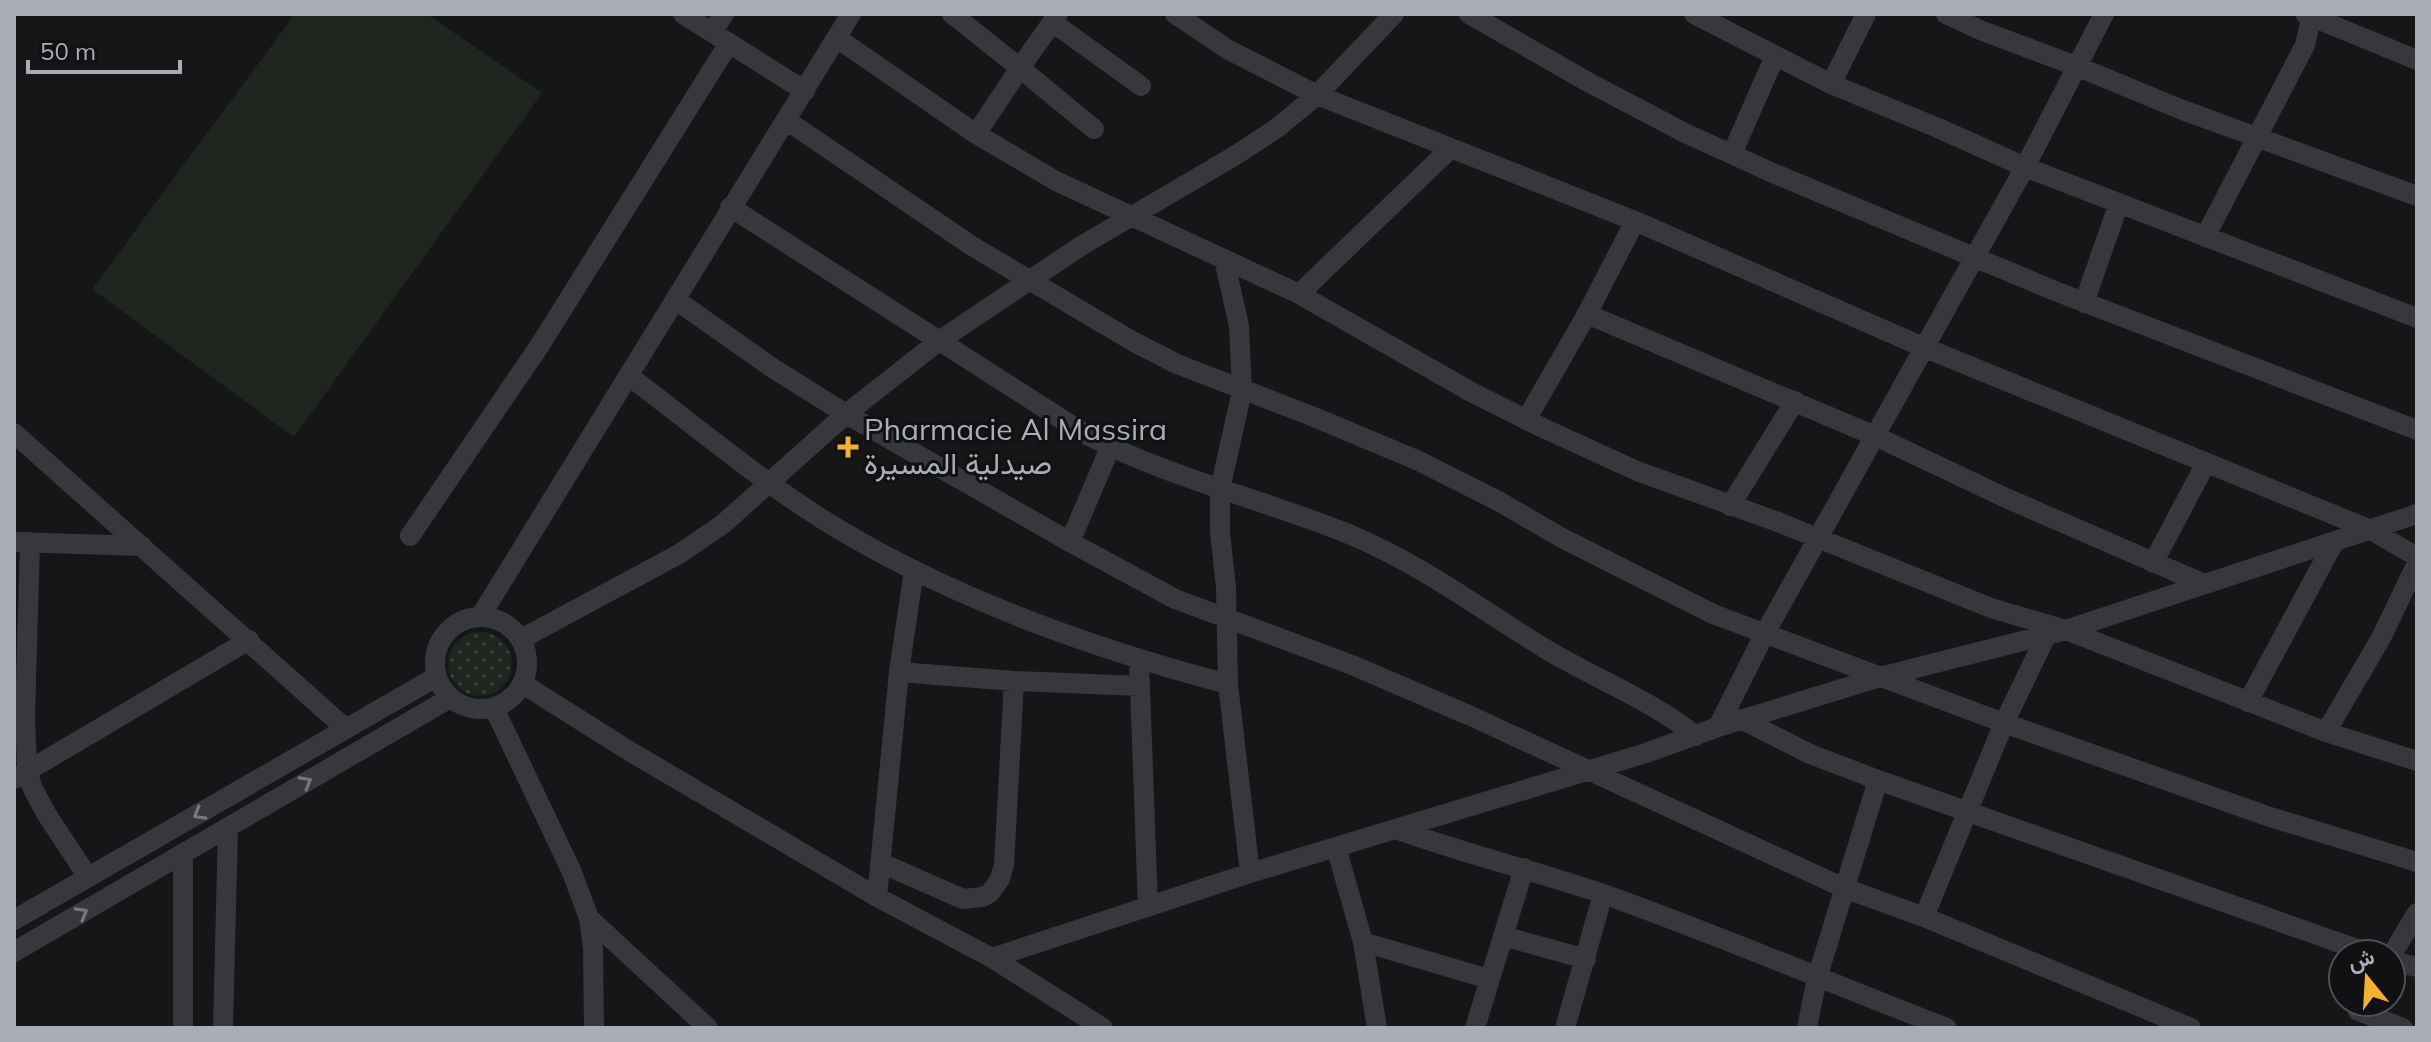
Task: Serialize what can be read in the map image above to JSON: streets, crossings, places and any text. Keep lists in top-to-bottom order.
{
  "places": {
    "health": ["Pharmacie Al Massira صيدلية المسيرة"]
  },
  "scale_bar": "50 m",
  "north": "top"
}
